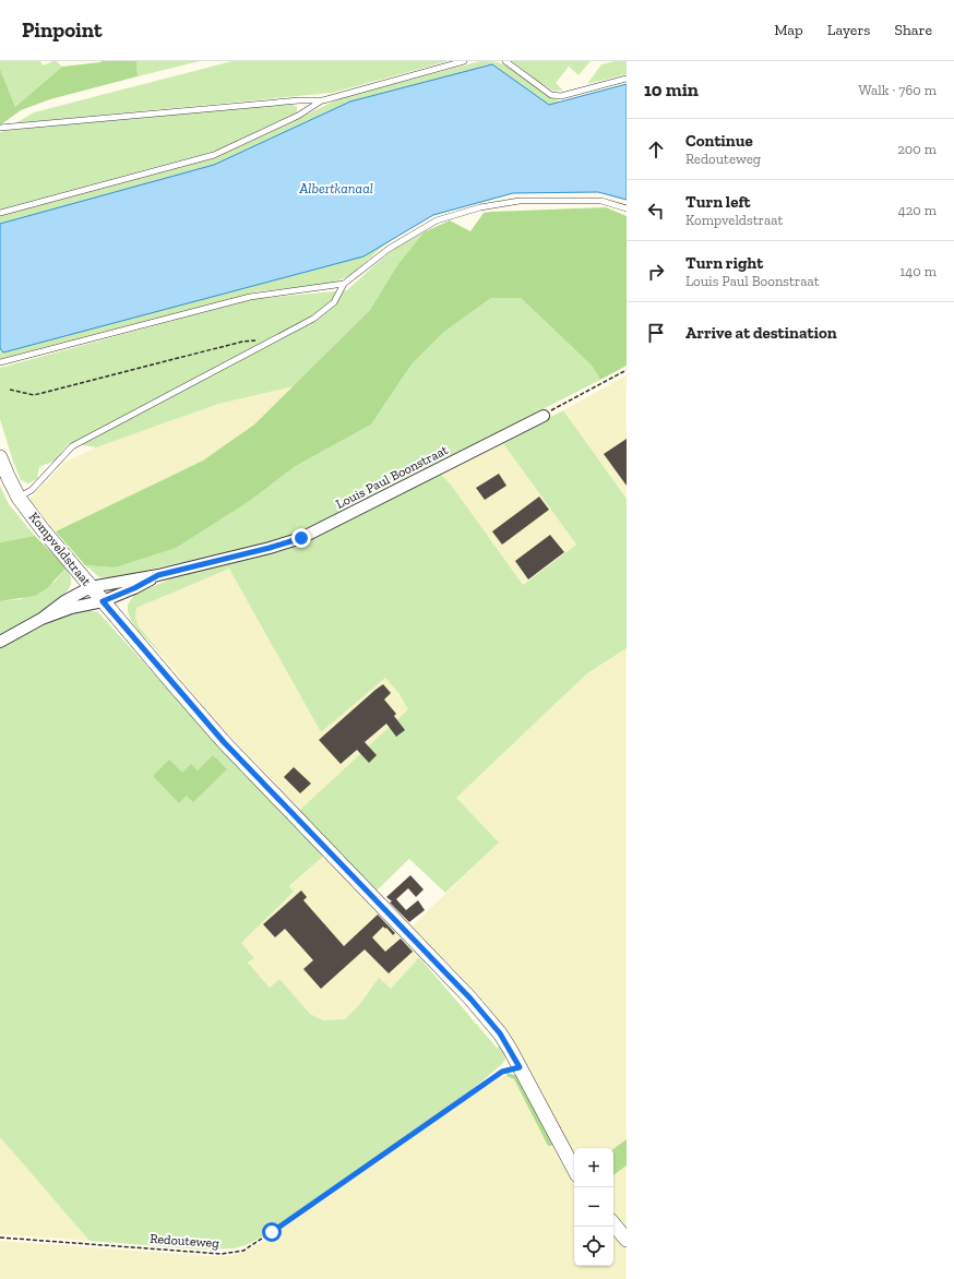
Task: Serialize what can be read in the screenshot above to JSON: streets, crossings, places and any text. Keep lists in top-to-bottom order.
{
  "streets": {
    "street": ["Louis Paul Boonstraat", "Kompveldstraat"],
    "path": ["Redouteweg"]
  },
  "crossings": [
    ["Louis Paul Boonstraat", "Kompveldstraat"],
    ["Kompveldstraat", "Redouteweg"]
  ],
  "water": ["Albertkanaal"],
  "page": {
    "header": "Pinpoint",
    "nav": ["Map", "Layers", "Share"],
    "heading": ["10 min", "Walk · 760 m"],
    "list": [
      ["Continue", "Redouteweg", "200 m"],
      ["Turn left", "Kompveldstraat", "420 m"],
      ["Turn right", "Louis Paul Boonstraat", "140 m"],
      "Arrive at destination"
    ],
    "map_buttons": ["+", "−"]
  }
}
